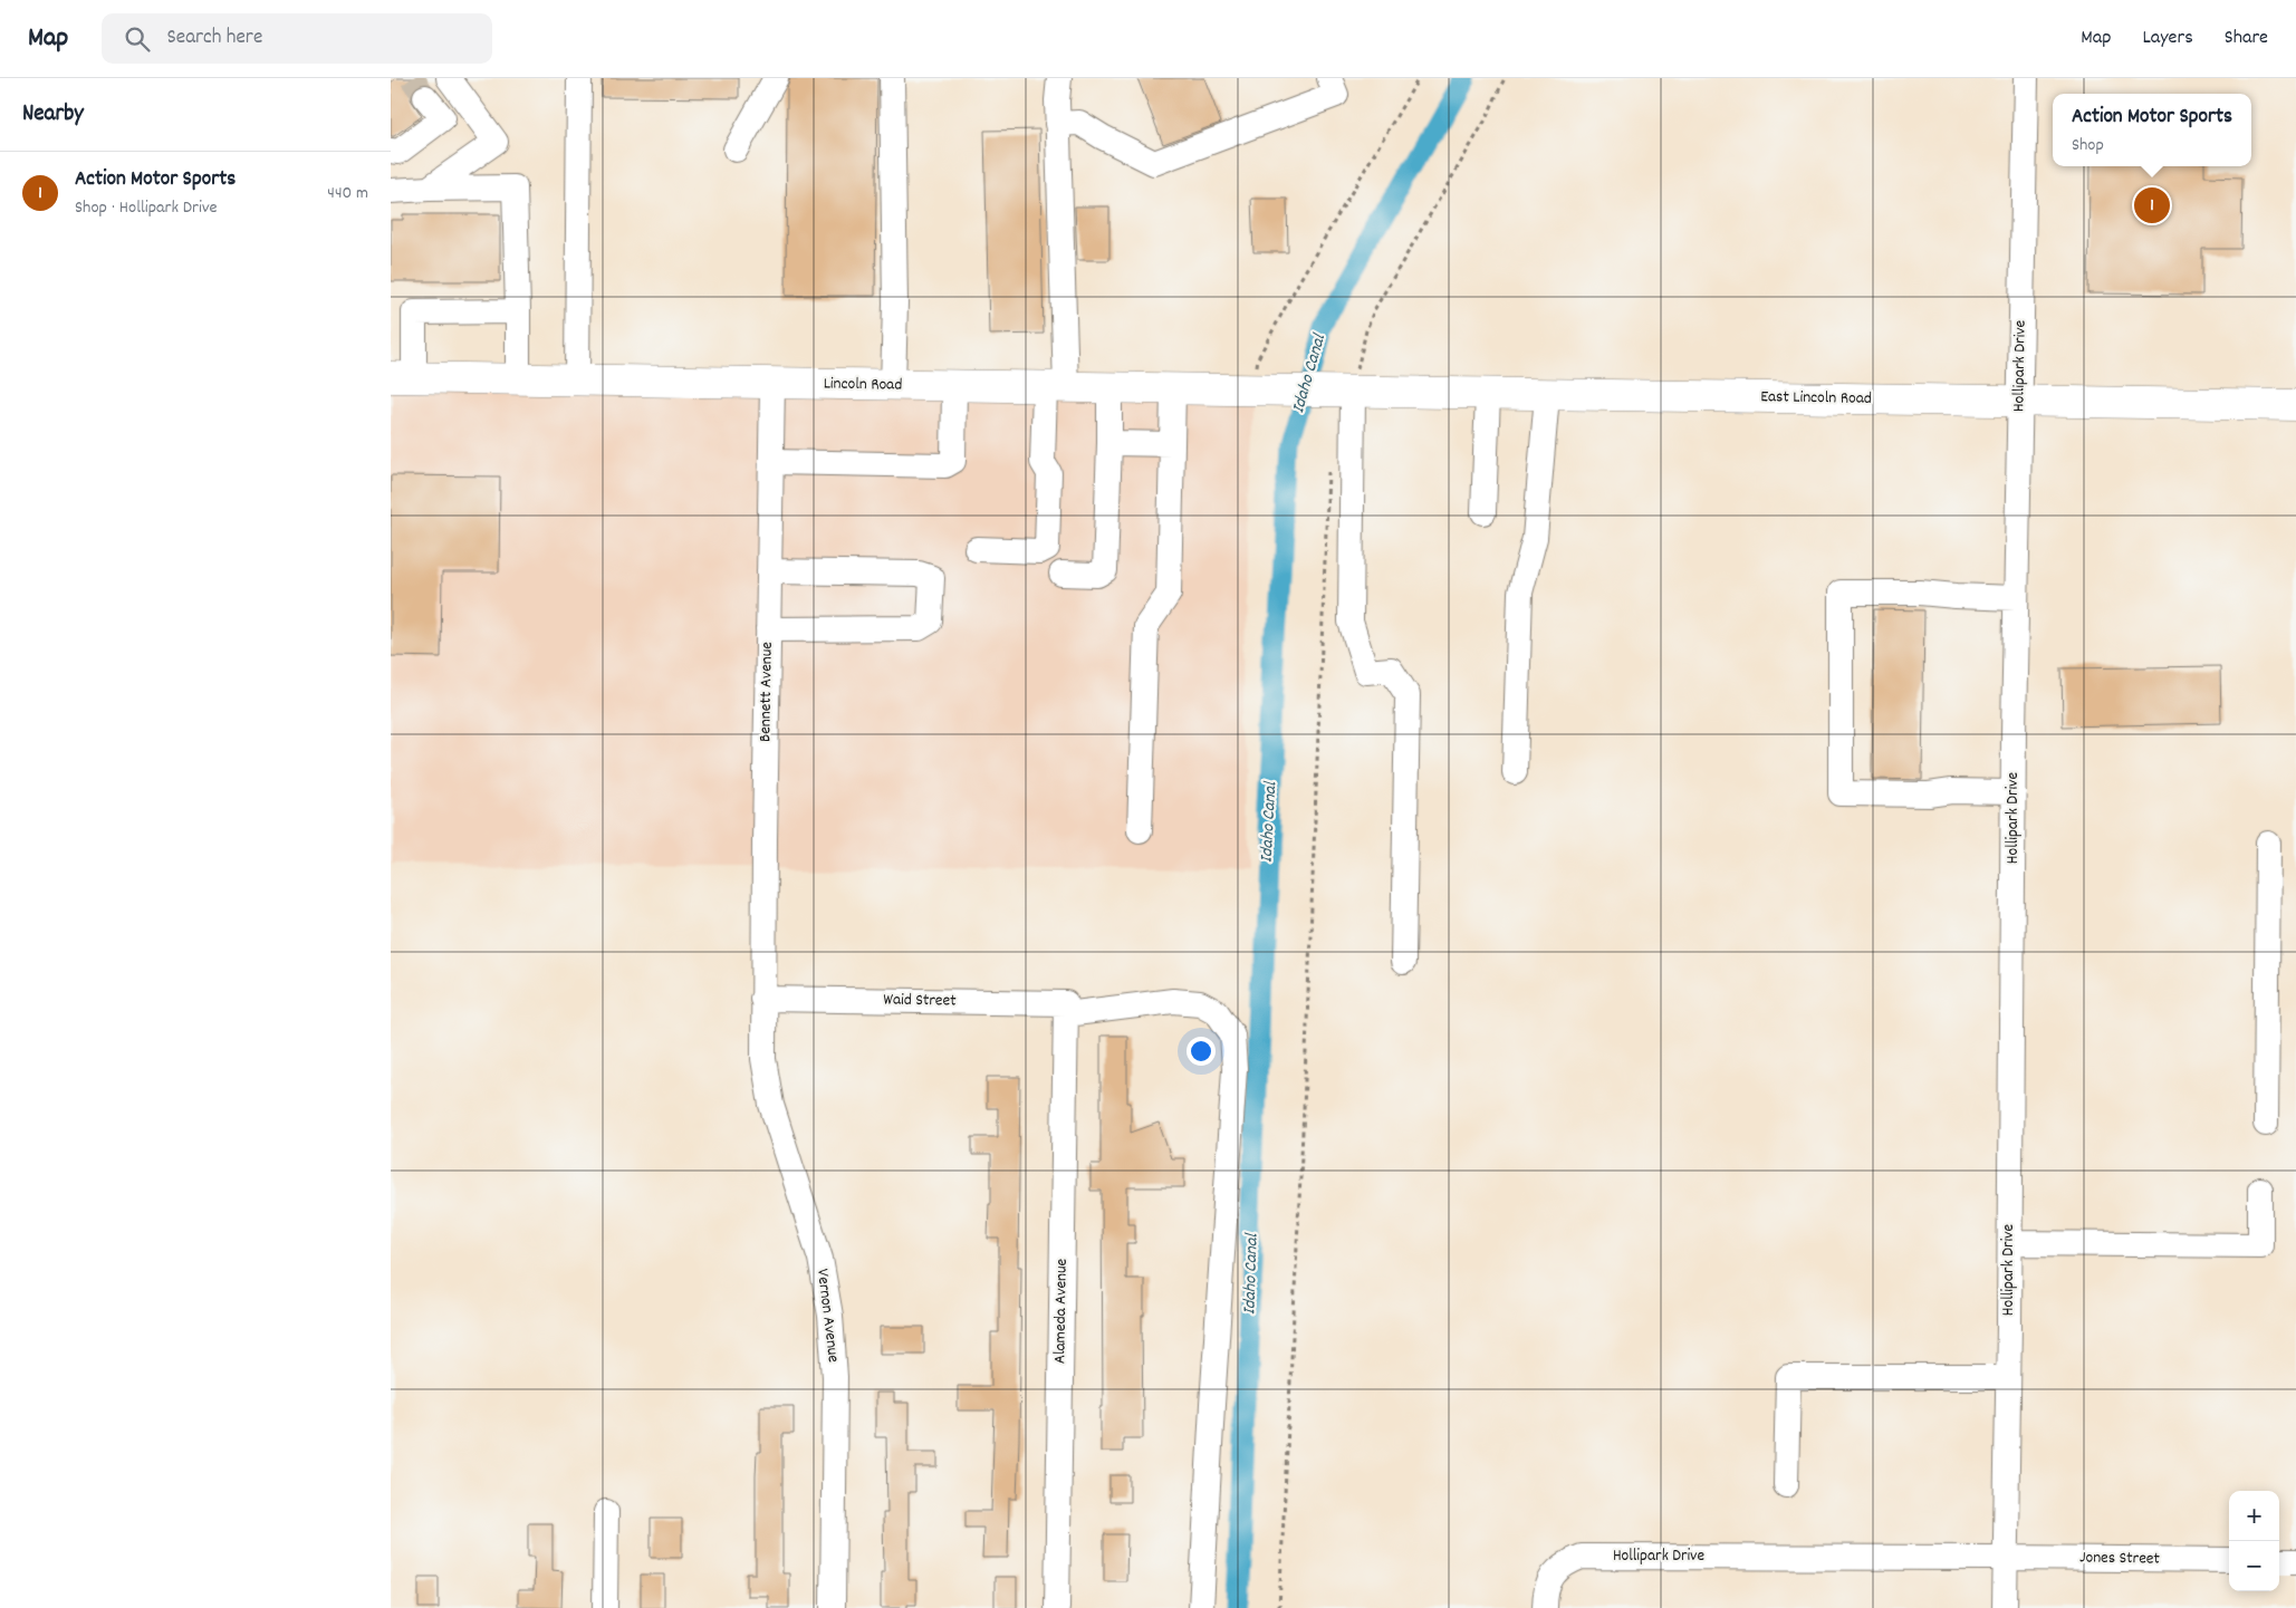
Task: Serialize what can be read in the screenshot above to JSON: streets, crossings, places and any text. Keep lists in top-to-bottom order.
{
  "streets": {
    "main road": ["Lincoln Road", "East Lincoln Road"],
    "street": [
      "Hollipark Drive",
      "Bennett Avenue",
      "Waid Street",
      "Alameda Avenue",
      "Vernon Avenue",
      "Jones Street"
    ]
  },
  "crossings": [
    ["Hollipark Drive", "East Lincoln Road"],
    ["Hollipark Drive", "Jones Street"],
    ["Lincoln Road", "East Lincoln Road"],
    ["Lincoln Road", "Bennett Avenue"],
    ["Bennett Avenue", "Waid Street"],
    ["Bennett Avenue", "Vernon Avenue"],
    ["Waid Street", "Alameda Avenue"],
    ["Waid Street", "Vernon Avenue"]
  ],
  "water": ["Idaho Canal"],
  "page": {
    "header": "Map",
    "search": "Search here",
    "nav": ["Map", "Layers", "Share"],
    "heading": "Nearby",
    "popup": ["Action Motor Sports", "Shop"],
    "list": [
      {
        "mark": "1",
        "name": "Action Motor Sports",
        "note": "Shop · Hollipark Drive",
        "value": "440 m"
      }
    ],
    "pins": "1",
    "map_buttons": ["+", "−"]
  }
}
